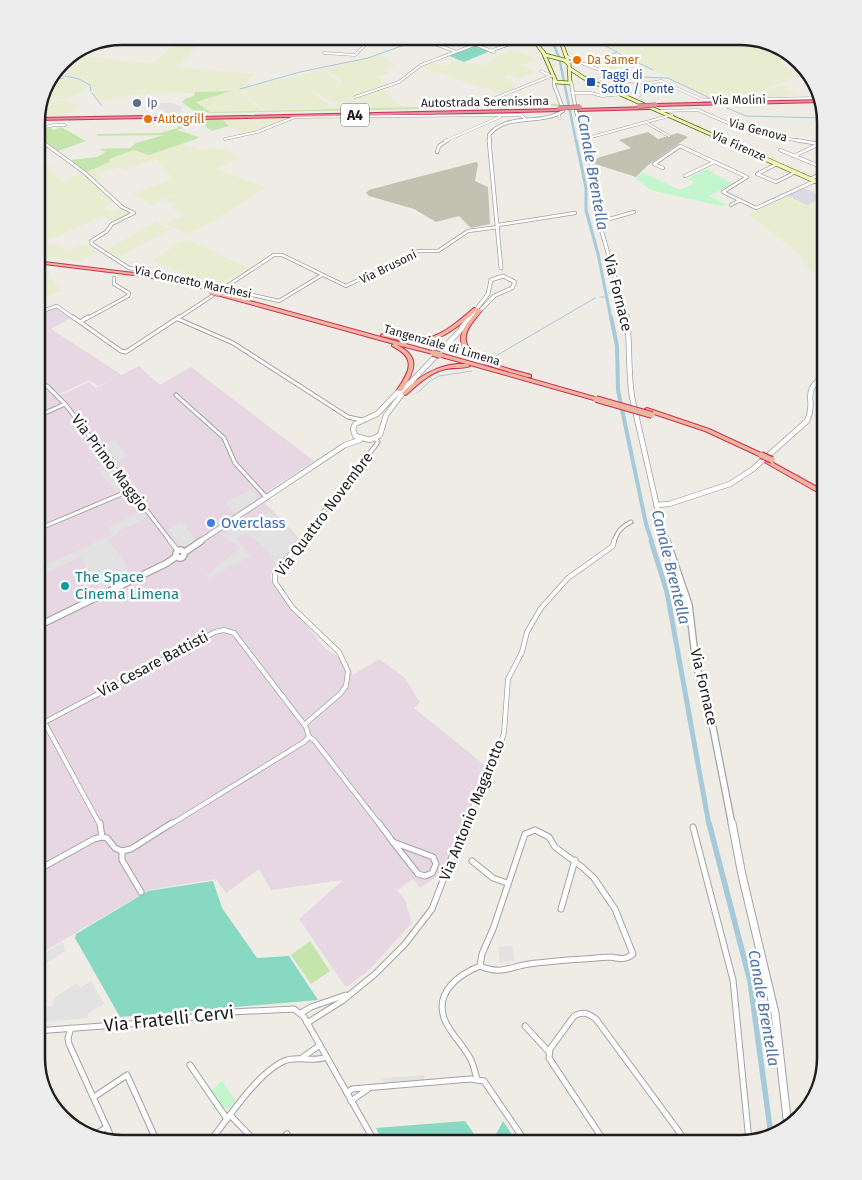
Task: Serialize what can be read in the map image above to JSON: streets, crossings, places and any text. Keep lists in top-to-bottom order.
{
  "streets": {
    "highway": ["Autostrada Serenissima", "A4", "Tangenziale di Limena"],
    "main road": ["Via Firenze"],
    "street": [
      "Via Molini",
      "Via Genova",
      "Via Brusoni",
      "Via Concetto Marchesi",
      "Via Fornace",
      "Via Primo Maggio",
      "Via Quattro Novembre",
      "Via Cesare Battisti",
      "Via Antonio Magarotto",
      "Via Fratelli Cervi"
    ]
  },
  "crossings": [
    ["Autostrada Serenissima", "Via Genova"],
    ["Autostrada Serenissima", "Via Firenze"],
    ["Autostrada Serenissima", "Via Fornace"],
    ["Via Genova", "Via Firenze"],
    ["Via Brusoni", "Via Concetto Marchesi"],
    ["Via Concetto Marchesi", "Tangenziale di Limena"],
    ["Via Quattro Novembre", "Via Cesare Battisti"],
    ["Via Antonio Magarotto", "Via Fratelli Cervi"]
  ],
  "water": ["Canale Brentella"],
  "places": {
    "other": [
      "Da Samer",
      "Ip",
      "Autogrill",
      "Overclass",
      "The Space Cinema Limena"
    ],
    "transit": ["Taggì di Sotto / Ponte"]
  }
}
